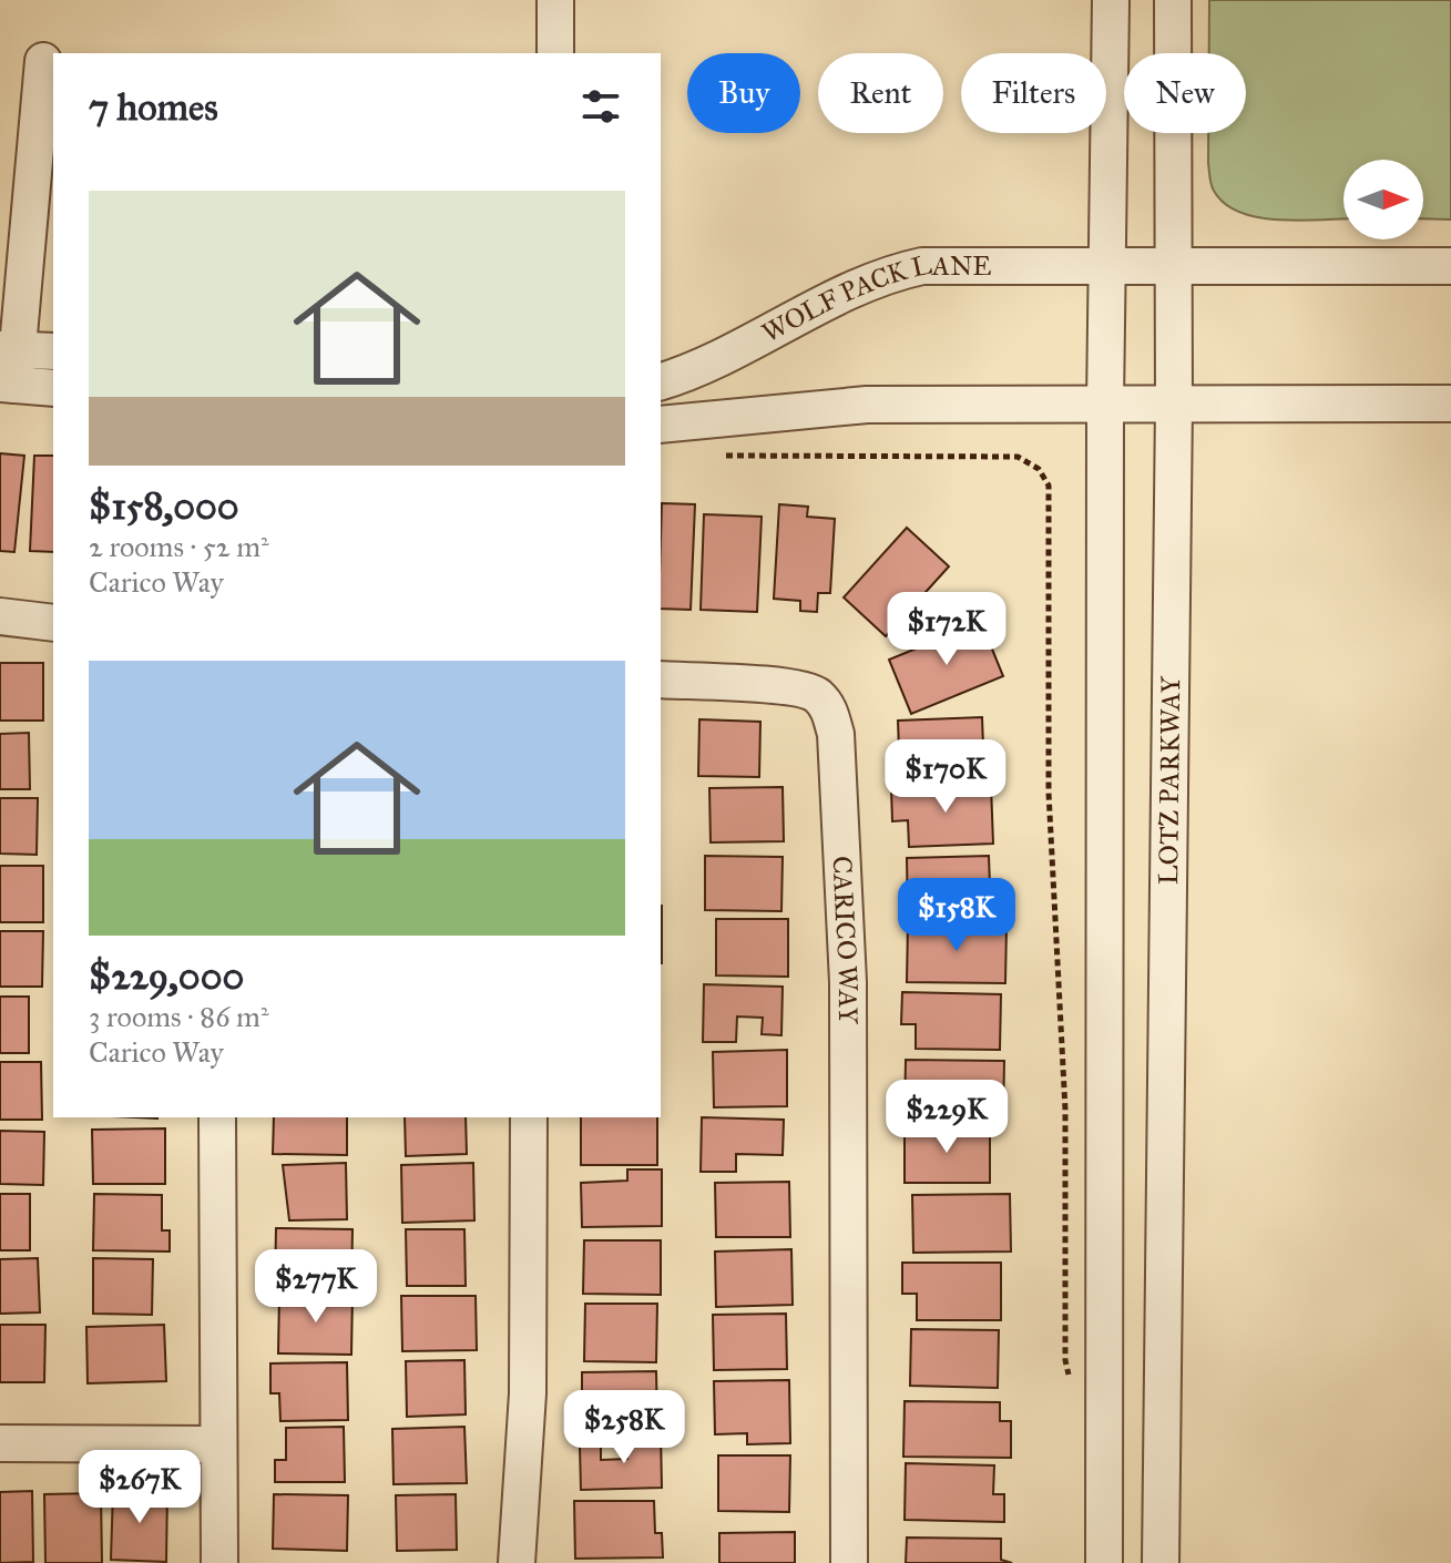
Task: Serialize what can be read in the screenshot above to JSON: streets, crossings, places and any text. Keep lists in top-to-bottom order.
{
  "streets": {
    "street": ["WOLF PACK LANE", "LOTZ PARKWAY", "CARICO WAY"]
  },
  "crossings": [
    ["WOLF PACK LANE", "LOTZ PARKWAY"]
  ],
  "north": "right",
  "page": {
    "chip": [
      "Buy",
      "Rent",
      "Filters",
      "New"
    ],
    "heading": "7 homes",
    "list": [
      {
        "name": "$158,000",
        "note": "2 rooms · 52 m² · Carico Way"
      },
      {
        "name": "$229,000",
        "note": "3 rooms · 86 m² · Carico Way"
      }
    ],
    "price": [
      "$172K",
      "$170K",
      "$158K",
      "$229K",
      "$277K",
      "$258K",
      "$267K"
    ]
  }
}
